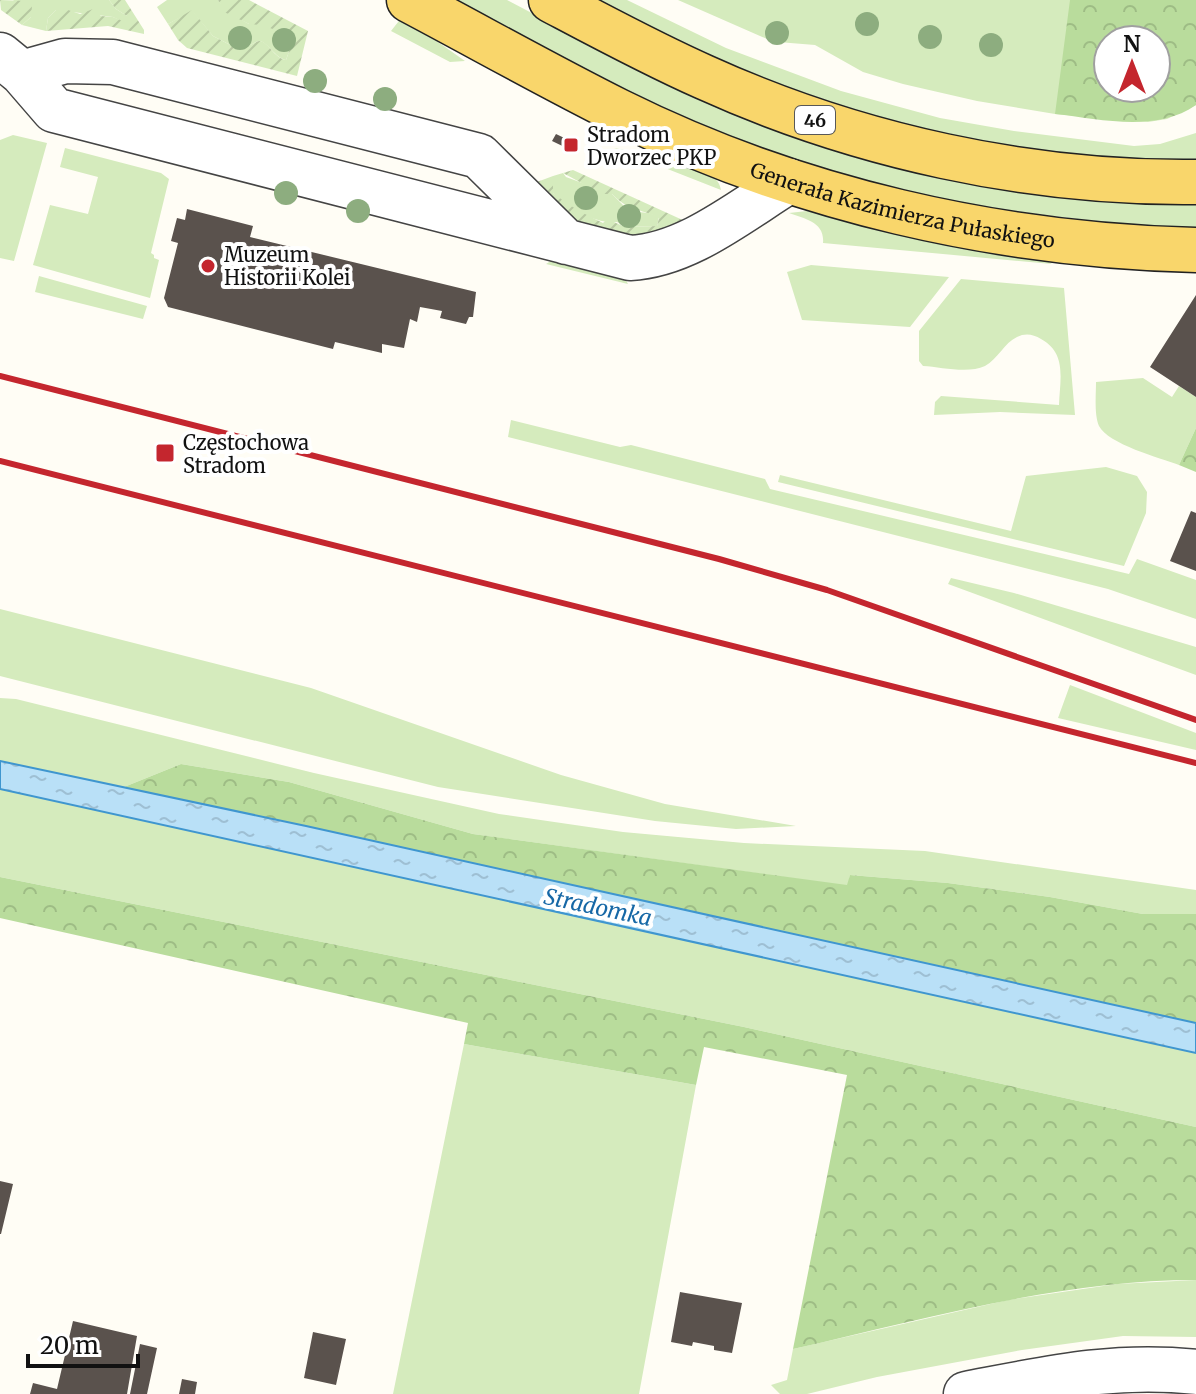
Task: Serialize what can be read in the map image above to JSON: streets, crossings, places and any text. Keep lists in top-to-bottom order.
{
  "streets": {
    "main road": ["46", "Generała Kazimierza Pułaskiego"]
  },
  "water": ["Stradomka"],
  "places": {
    "transit": ["Stradom Dworzec PKP", "Częstochowa Stradom"],
    "other": ["Muzeum Historii Kolei"]
  },
  "scale_bar": "20 m",
  "north": "top"
}
